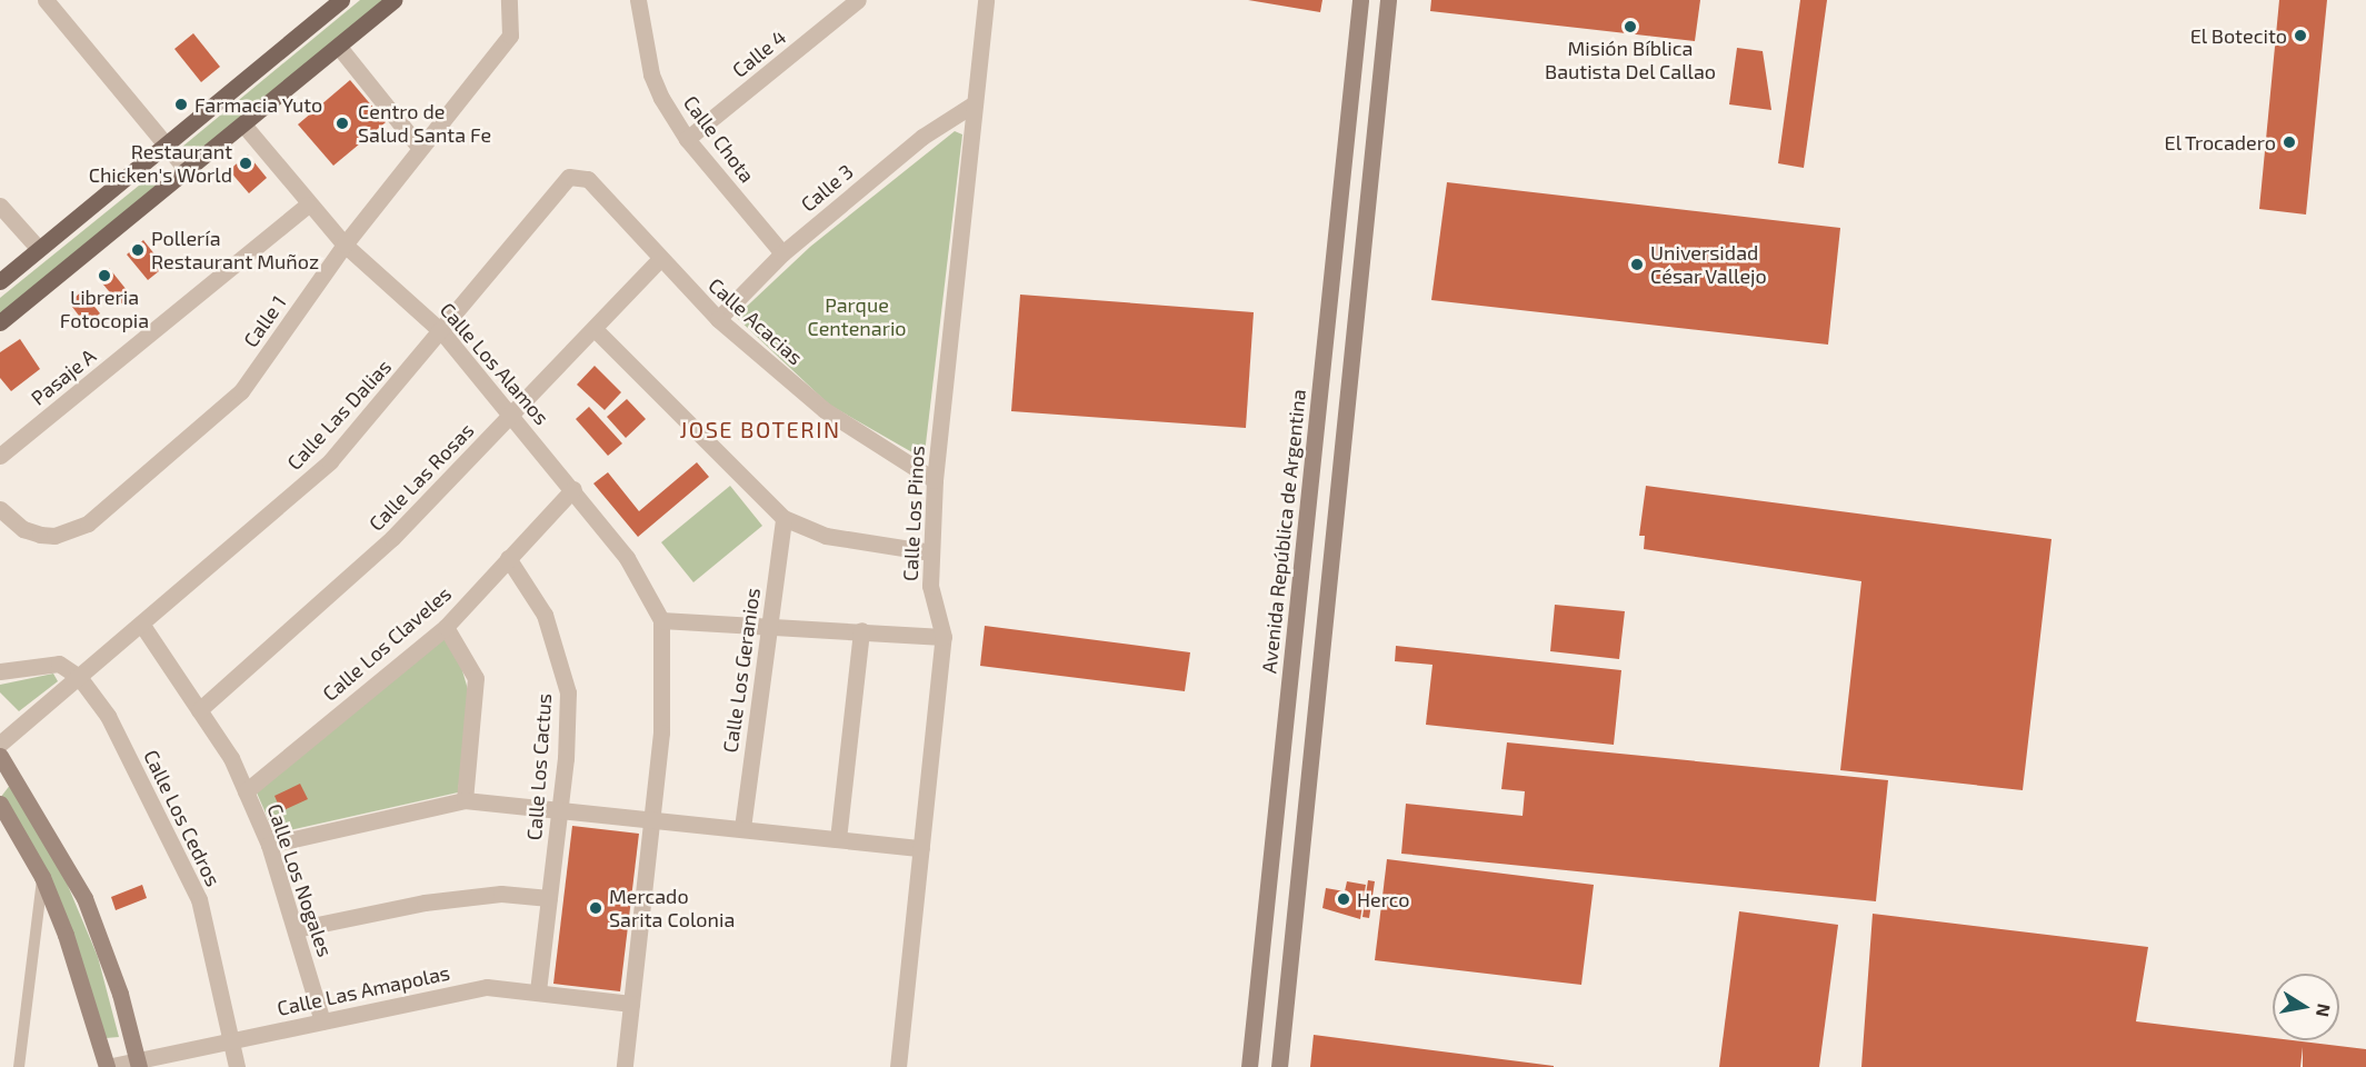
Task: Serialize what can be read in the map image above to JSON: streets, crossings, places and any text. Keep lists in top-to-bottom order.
{
  "streets": {
    "main road": ["Avenida República de Argentina"],
    "street": [
      "Calle 4",
      "Calle Chota",
      "Calle 3",
      "Calle 1",
      "Calle Acacias",
      "Calle Los Alamos",
      "Pasaje A",
      "Calle Las Dalias",
      "Calle Las Rosas",
      "Calle Los Pinos",
      "Calle Los Claveles",
      "Calle Los Geranios",
      "Calle Los Cactus",
      "Calle Los Cedros",
      "Calle Los Nogales",
      "Calle Las Amapolas"
    ]
  },
  "crossings": [
    ["Calle 4", "Calle Chota"],
    ["Calle Chota", "Calle 3"],
    ["Calle 3", "Calle Acacias"],
    ["Calle 3", "Calle Los Pinos"],
    ["Calle 1", "Calle Los Alamos"],
    ["Calle Acacias", "Calle Las Dalias"],
    ["Calle Acacias", "Calle Las Rosas"],
    ["Calle Acacias", "Calle Los Pinos"],
    ["Calle Los Alamos", "Pasaje A"],
    ["Calle Los Alamos", "Calle Las Dalias"],
    ["Calle Los Alamos", "Calle Las Rosas"],
    ["Calle Los Alamos", "Calle Los Claveles"],
    ["Calle Las Dalias", "Calle Los Cedros"],
    ["Calle Las Dalias", "Calle Los Nogales"],
    ["Calle Las Rosas", "Calle Los Nogales"],
    ["Calle Los Claveles", "Calle Los Cactus"],
    ["Calle Los Claveles", "Calle Los Nogales"],
    ["Calle Los Cactus", "Calle Las Amapolas"],
    ["Calle Los Cedros", "Calle Las Amapolas"],
    ["Calle Los Nogales", "Calle Las Amapolas"]
  ],
  "districts": ["JOSE BOTERIN"],
  "parks": ["Parque Centenario"],
  "places": [
    "Misión Bíblica Bautista Del Callao",
    "El Botecito",
    "Farmacia Yuto",
    "Centro de Salud Santa Fe",
    "El Trocadero",
    "Restaurant Chicken's World",
    "Pollería Restaurant Muñoz",
    "Universidad César Vallejo",
    "Libreria Fotocopia",
    "Herco",
    "Mercado Sarita Colonia"
  ],
  "north": "right"
}
